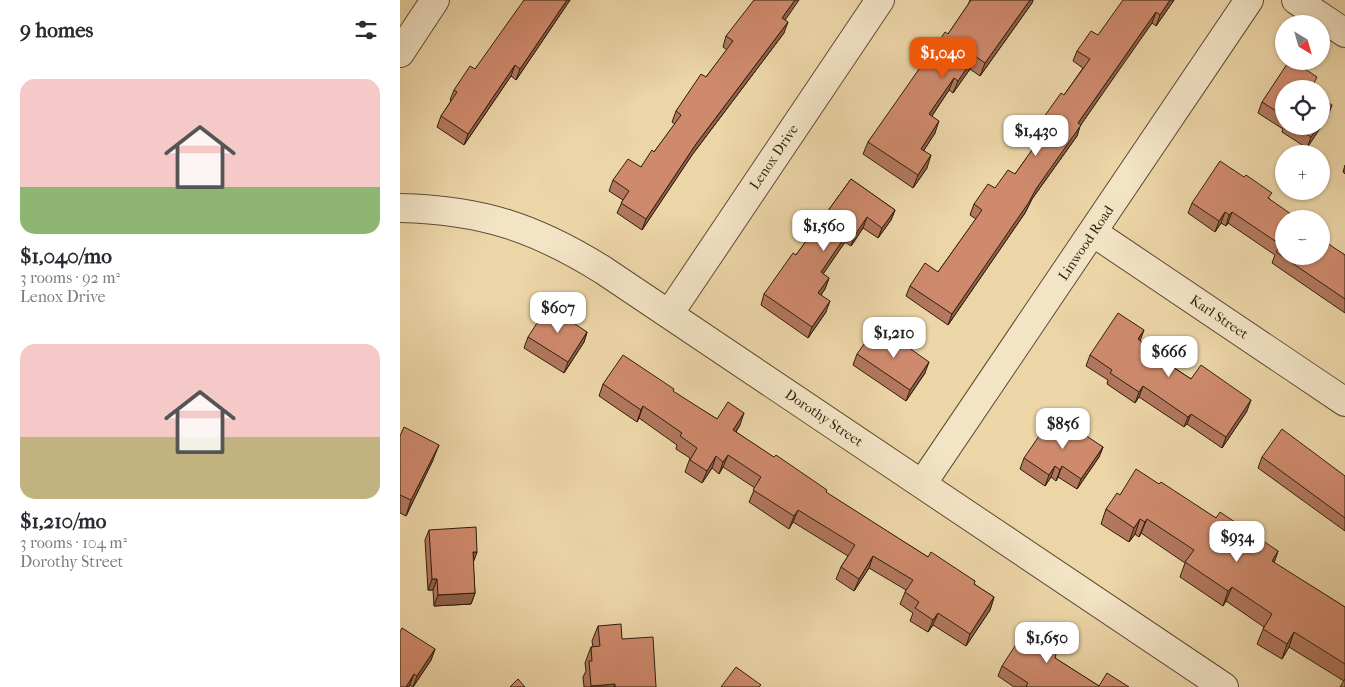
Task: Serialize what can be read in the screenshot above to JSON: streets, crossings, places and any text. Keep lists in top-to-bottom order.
{
  "streets": {
    "street": [
      "Lenox Drive",
      "Linwood Road",
      "Karl Street",
      "Dorothy Street"
    ]
  },
  "crossings": [
    ["Lenox Drive", "Dorothy Street"],
    ["Linwood Road", "Karl Street"],
    ["Linwood Road", "Dorothy Street"]
  ],
  "north": "bottom right",
  "page": {
    "heading": "9 homes",
    "map_buttons": ["+", "−"],
    "price": [
      "$1,040",
      "$1,430",
      "$1,560",
      "$607",
      "$1,210",
      "$666",
      "$856",
      "$934",
      "$1,650"
    ],
    "list": [
      {
        "name": "$1,040/mo",
        "note": "3 rooms · 92 m² · Lenox Drive"
      },
      {
        "name": "$1,210/mo",
        "note": "3 rooms · 104 m² · Dorothy Street"
      }
    ]
  }
}
